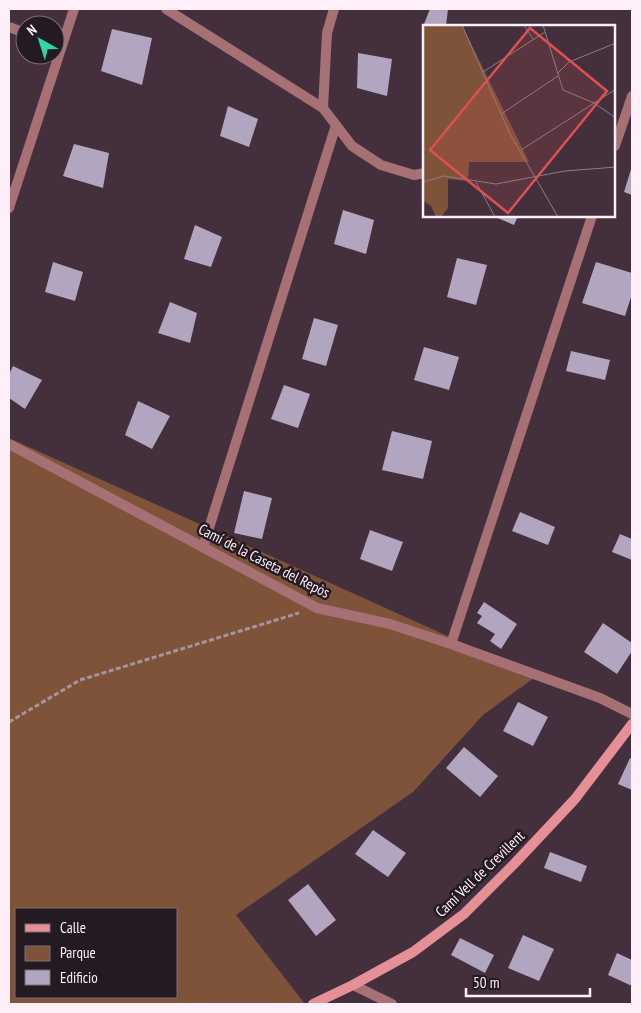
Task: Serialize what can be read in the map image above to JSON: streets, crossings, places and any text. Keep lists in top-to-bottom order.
{
  "streets": {
    "street": ["Camí de la Caseta del Repòs", "Camí Vell de Crevillent"]
  },
  "legend": ["Calle", "Parque", "Edificio"],
  "scale_bar": "50 m",
  "north": "top left"
}
